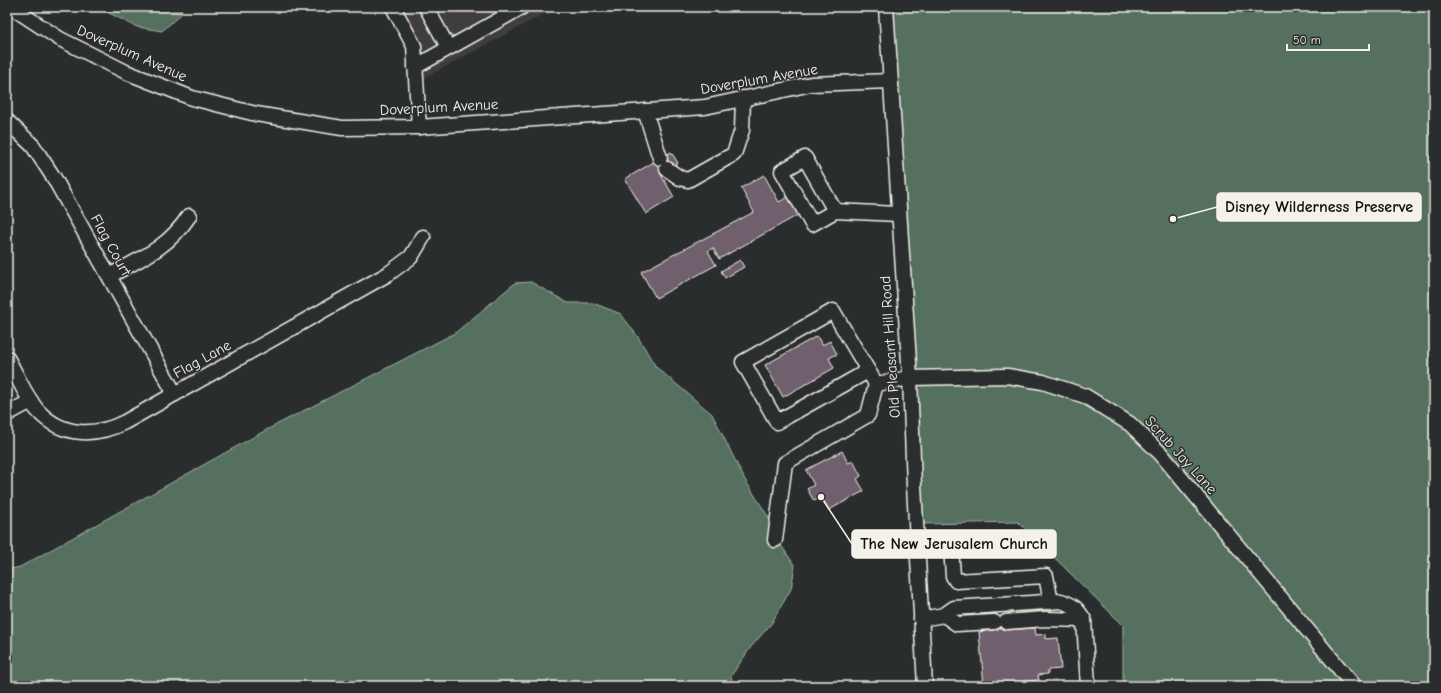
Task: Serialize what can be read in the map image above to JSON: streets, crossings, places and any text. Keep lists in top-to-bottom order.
{
  "streets": {
    "street": [
      "Doverplum Avenue",
      "Flag Court",
      "Old Pleasant Hill Road",
      "Flag Lane",
      "Scrub Jay Lane"
    ]
  },
  "crossings": [
    ["Doverplum Avenue", "Old Pleasant Hill Road"],
    ["Flag Court", "Flag Lane"],
    ["Old Pleasant Hill Road", "Scrub Jay Lane"]
  ],
  "places": ["Disney Wilderness Preserve", "The New Jerusalem Church"],
  "scale_bar": "50 m"
}
